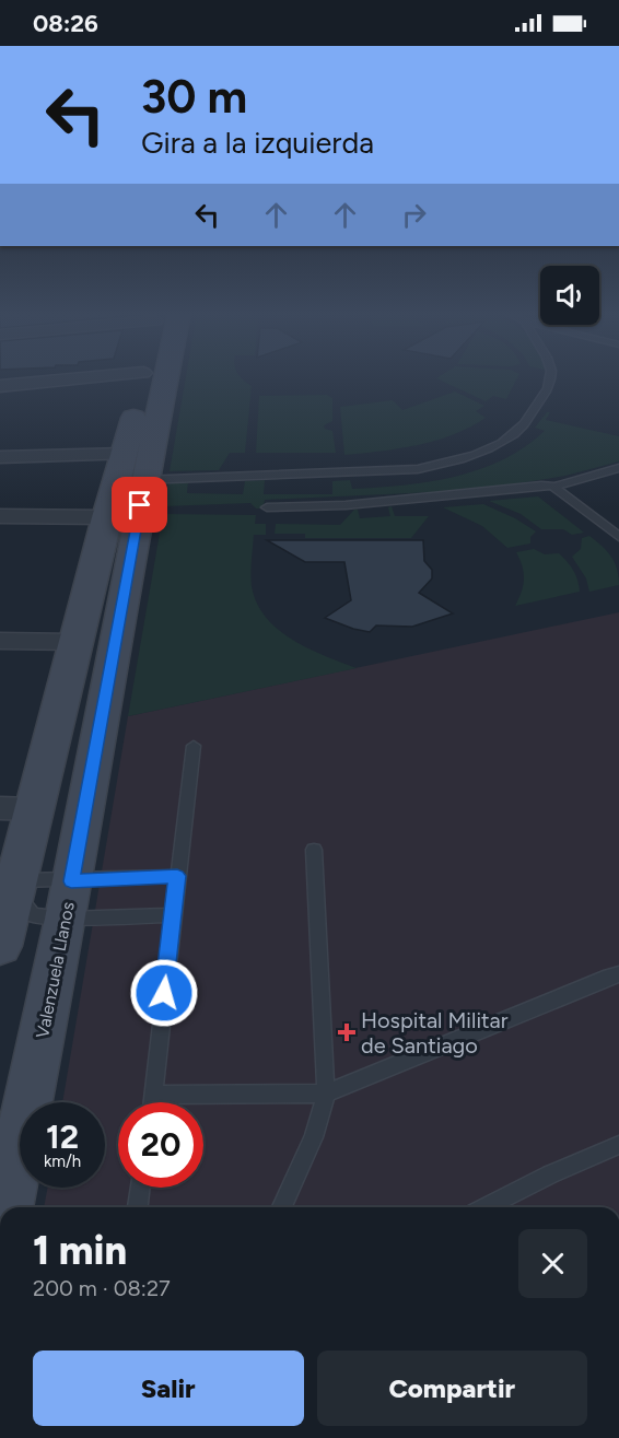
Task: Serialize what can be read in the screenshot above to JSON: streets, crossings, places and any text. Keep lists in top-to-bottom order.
{
  "streets": {
    "main road": ["Valenzuela Llanos"]
  },
  "places": {
    "health": ["Hospital Militar de Santiago"]
  },
  "page": {
    "status": "08:26",
    "turn": ["30 m", "Gira a la izquierda"],
    "speed": "12 km/h",
    "limit": "20",
    "heading": ["1 min", "200 m · 08:27"],
    "buttons": ["Salir", "Compartir"]
  }
}
